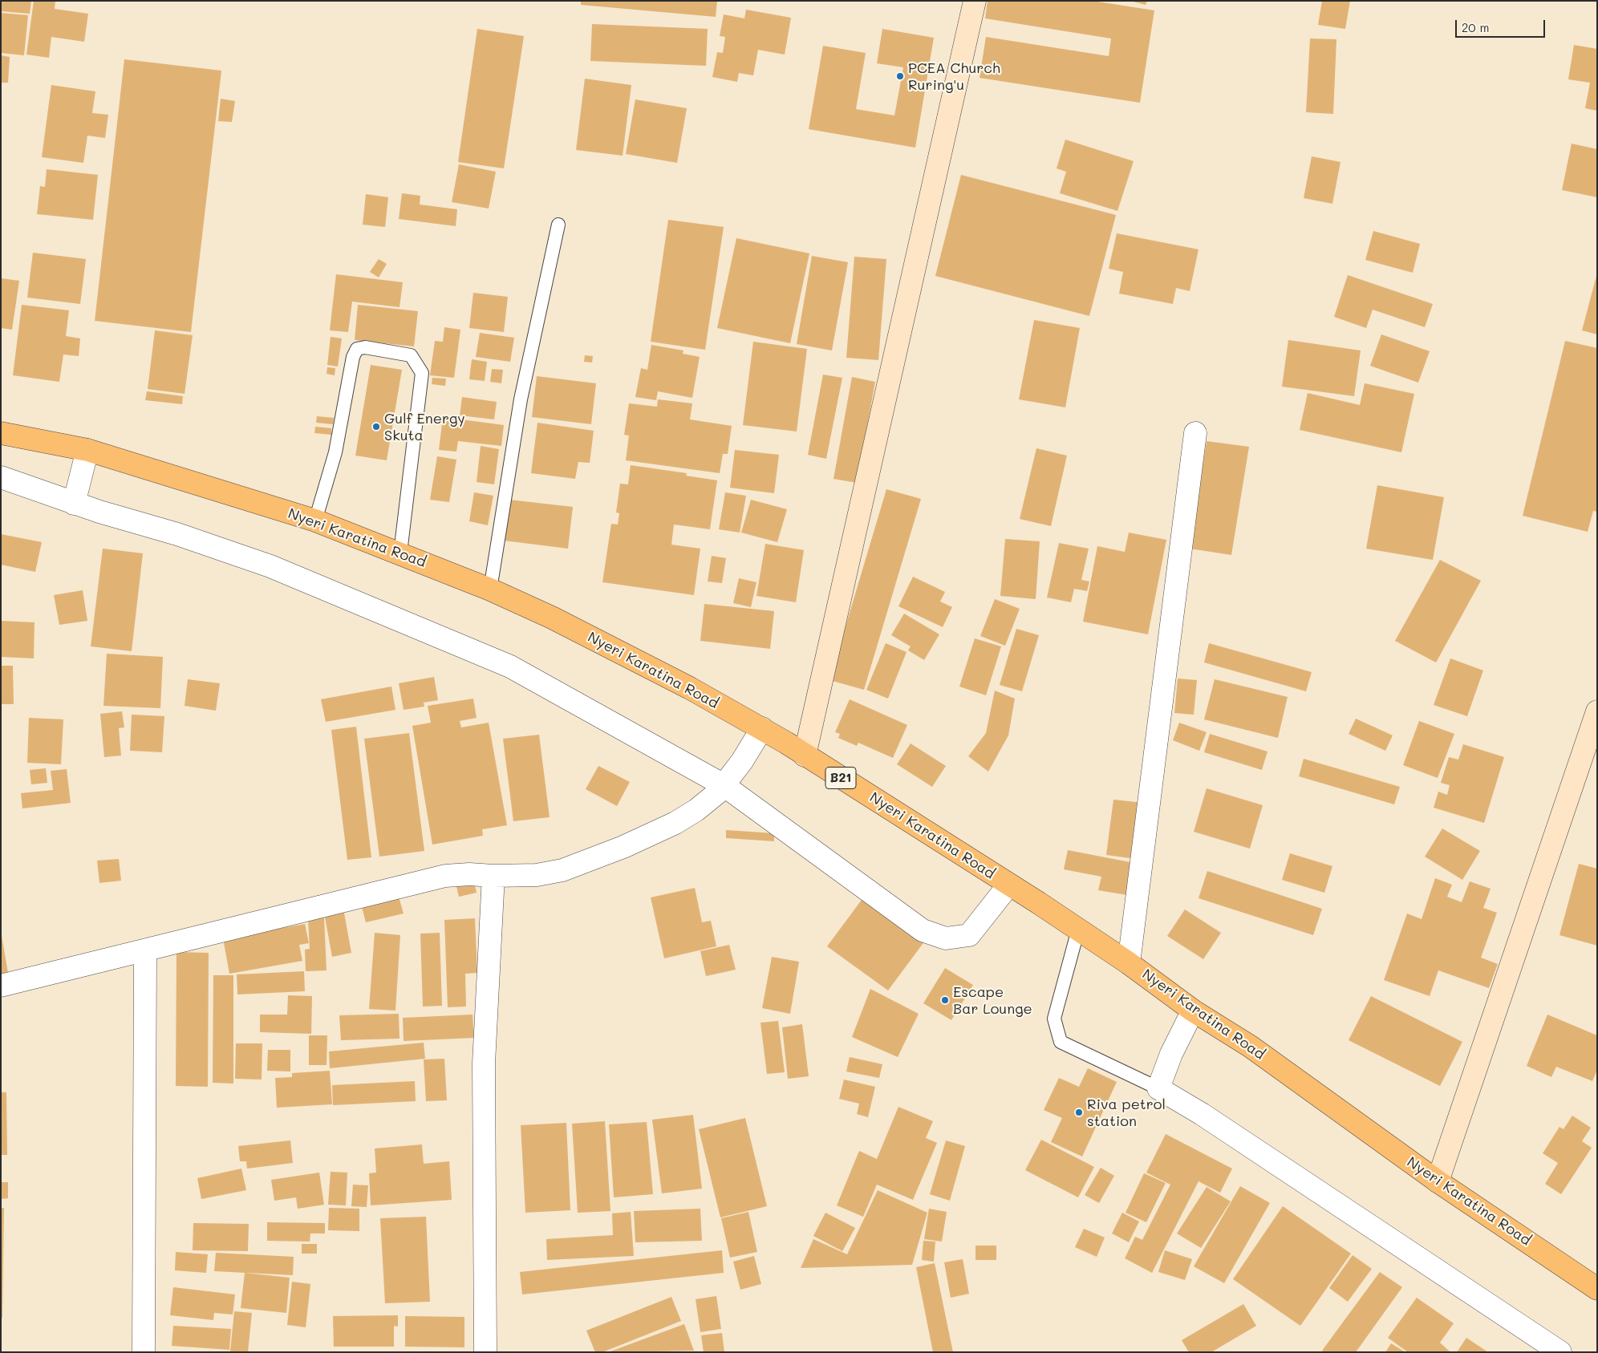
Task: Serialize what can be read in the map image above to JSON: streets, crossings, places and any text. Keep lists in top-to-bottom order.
{
  "streets": {
    "highway": ["Nyeri Karatina Road", "B21"]
  },
  "places": [
    "PCEA Church Ruring'u",
    "Gulf Energy Skuta",
    "Escape Bar Lounge",
    "Riva petrol station"
  ],
  "scale_bar": "20 m"
}
